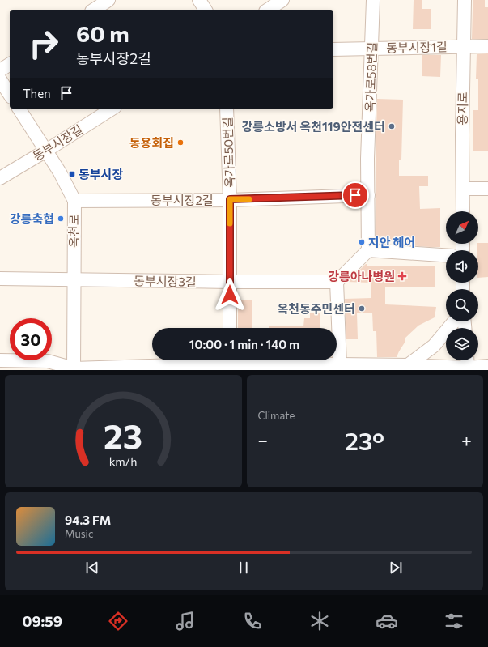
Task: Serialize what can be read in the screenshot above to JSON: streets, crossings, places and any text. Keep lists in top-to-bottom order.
{
  "streets": {
    "street": [
      "동부시장1길",
      "옥가로58번길",
      "용지로",
      "동부시장길",
      "옥가로50번길",
      "동부시장2길",
      "옥천로",
      "동부시장3길"
    ]
  },
  "crossings": [
    ["동부시장1길", "옥가로58번길"],
    ["동부시장1길", "용지로"],
    ["옥가로58번길", "동부시장2길"],
    ["동부시장길", "옥천로"],
    ["옥가로50번길", "동부시장2길"],
    ["옥가로50번길", "동부시장3길"],
    ["동부시장2길", "옥천로"],
    ["옥천로", "동부시장3길"]
  ],
  "places": {
    "other": [
      "강릉소방서 옥천119안전센터",
      "동용회집",
      "강릉축협",
      "지안 헤어",
      "옥천동주민센터"
    ],
    "transit": ["동부시장"],
    "health": ["강릉아나병원"]
  },
  "north": "top right",
  "page": {
    "turn": ["60 m", "동부시장2길"],
    "then": "Then",
    "limit": "30",
    "trip": "10:00 · 1 min · 140 m",
    "tile": "Climate",
    "heat": ["−", "23°", "+"],
    "song": ["94.3 FM", "Music"],
    "tabs": "09:59",
    "gauge": ["23", "km/h"]
  }
}
